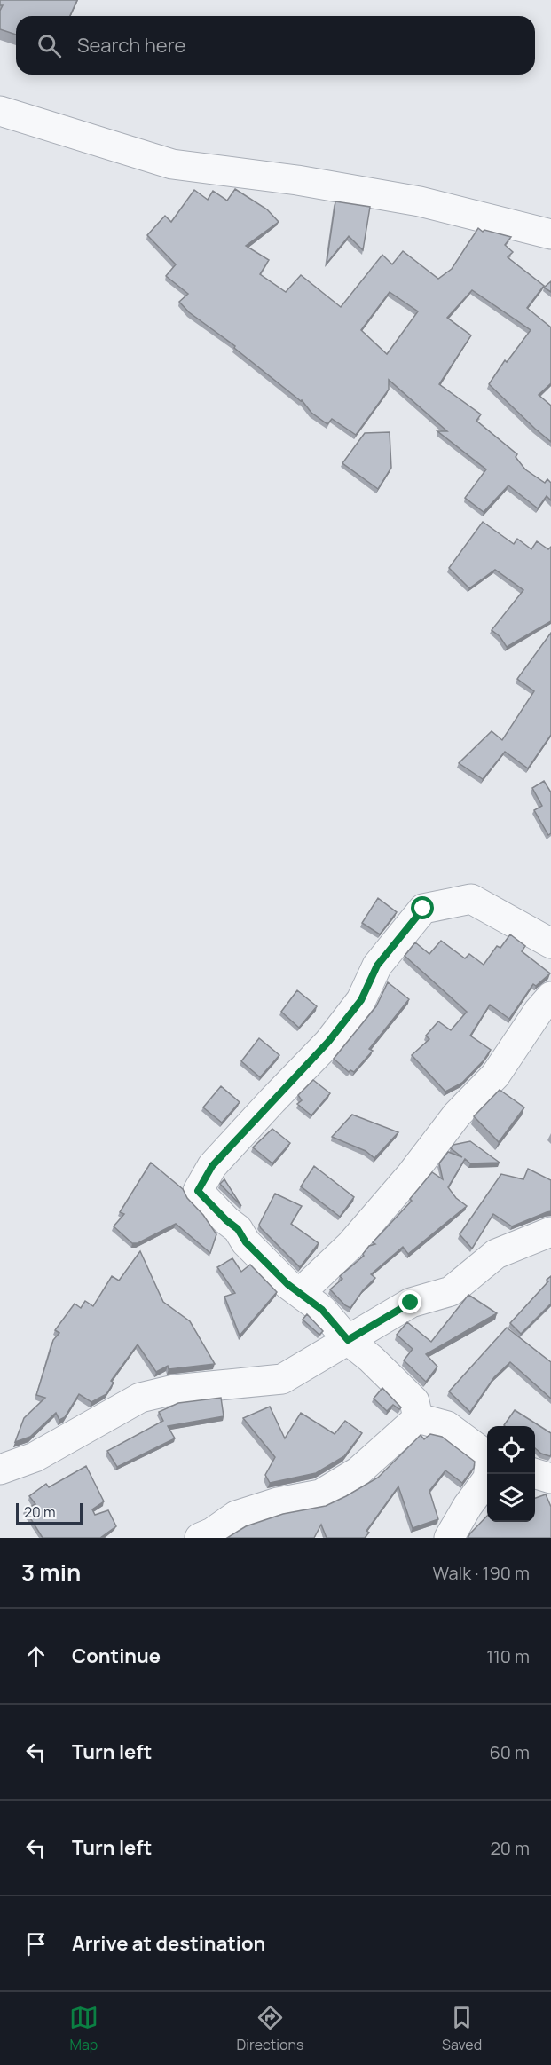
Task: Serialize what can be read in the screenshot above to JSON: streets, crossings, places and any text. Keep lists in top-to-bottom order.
{
  "scale_bar": "20 m",
  "page": {
    "search": "Search here",
    "scale": "20 m",
    "heading": ["3 min", "Walk · 190 m"],
    "list": [
      ["Continue", "110 m"],
      ["Turn left", "60 m"],
      ["Turn left", "20 m"],
      "Arrive at destination"
    ],
    "nav": ["Map", "Directions", "Saved"]
  }
}
